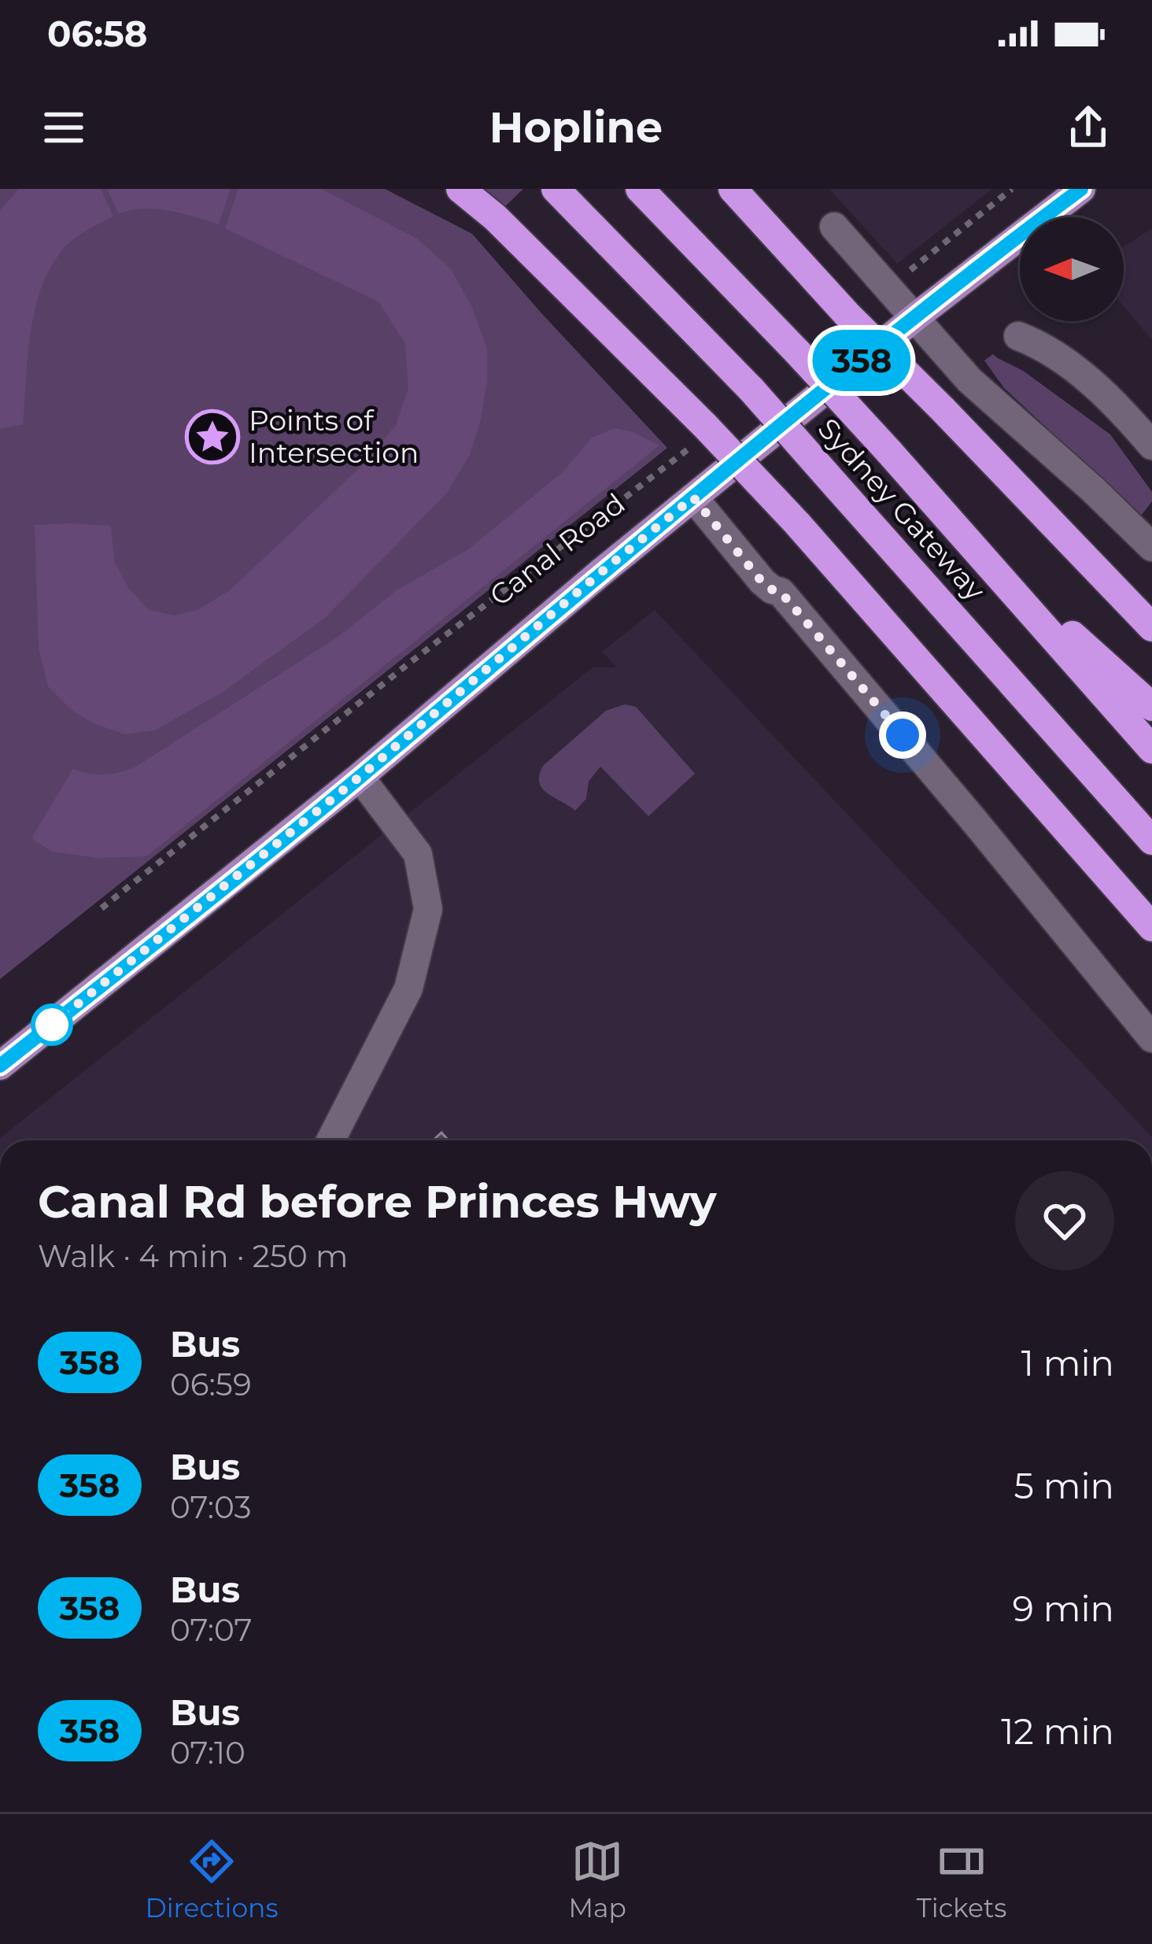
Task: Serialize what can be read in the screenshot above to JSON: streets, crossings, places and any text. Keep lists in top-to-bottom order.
{
  "streets": {
    "highway": ["Sydney Gateway"],
    "main road": ["Canal Road"]
  },
  "places": {
    "place": ["Points of Intersection"]
  },
  "lines": ["bus line 358"],
  "north": "left",
  "page": {
    "status": "06:58",
    "header": "Hopline",
    "on_map": "358",
    "heading": ["Canal Rd before Princes Hwy", "Walk · 4 min · 250 m"],
    "list": [
      {
        "mark": "358",
        "name": "Bus",
        "note": "06:59",
        "value": "1 min"
      },
      {
        "mark": "358",
        "name": "Bus",
        "note": "07:03",
        "value": "5 min"
      },
      {
        "mark": "358",
        "name": "Bus",
        "note": "07:07",
        "value": "9 min"
      },
      {
        "mark": "358",
        "name": "Bus",
        "note": "07:10",
        "value": "12 min"
      }
    ],
    "tabs": ["Directions", "Map", "Tickets"]
  }
}
